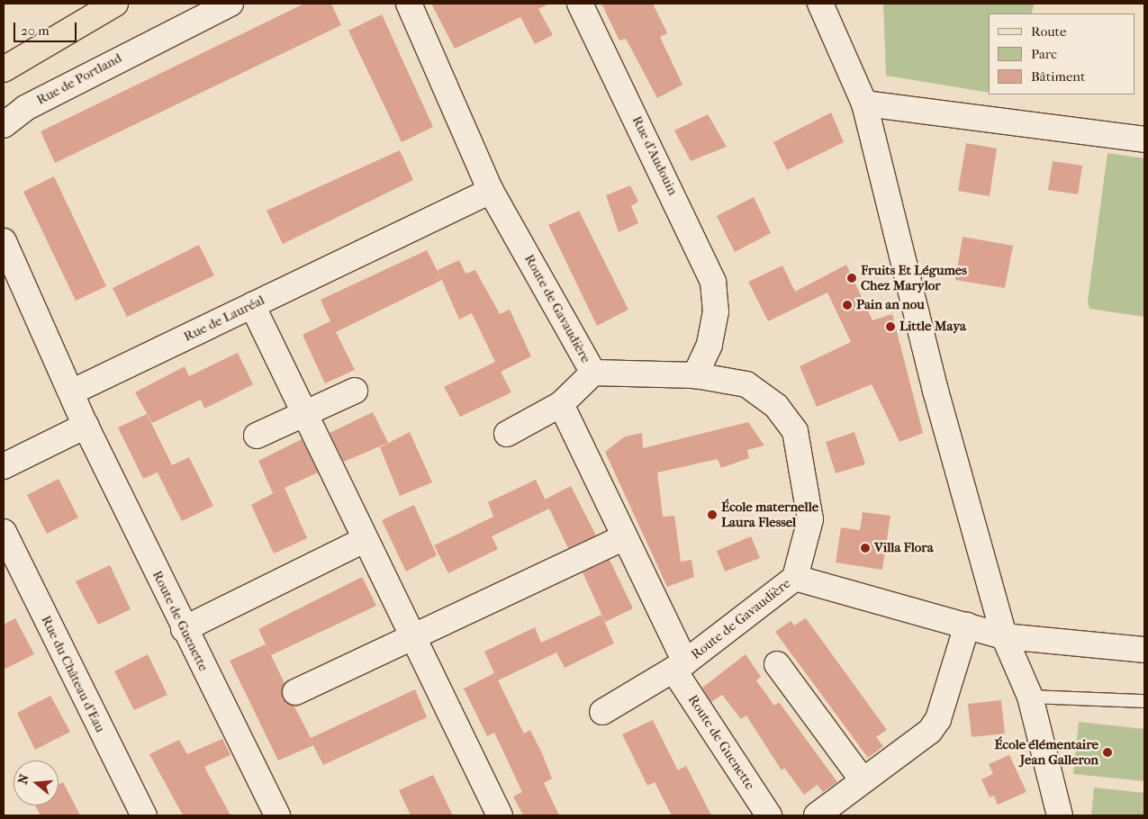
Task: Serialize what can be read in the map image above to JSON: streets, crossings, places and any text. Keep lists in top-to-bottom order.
{
  "streets": {
    "street": [
      "Rue de Portland",
      "Rue d'Audouin",
      "Route de Gavaudière",
      "Rue de Lauréal",
      "Route de Guenette",
      "Rue du Château d'Eau"
    ]
  },
  "crossings": [
    ["Rue d'Audouin", "Route de Gavaudière"],
    ["Route de Gavaudière", "Rue de Lauréal"],
    ["Route de Gavaudière", "Route de Guenette"]
  ],
  "places": [
    "Fruits Et Légumes Chez Marylor",
    "Pain an nou",
    "Little Maya",
    "École maternelle Laura Flessel",
    "Villa Flora",
    "École élémentaire Jean Galleron"
  ],
  "legend": ["Route", "Parc", "Bâtiment"],
  "scale_bar": "20 m",
  "north": "left"
}
